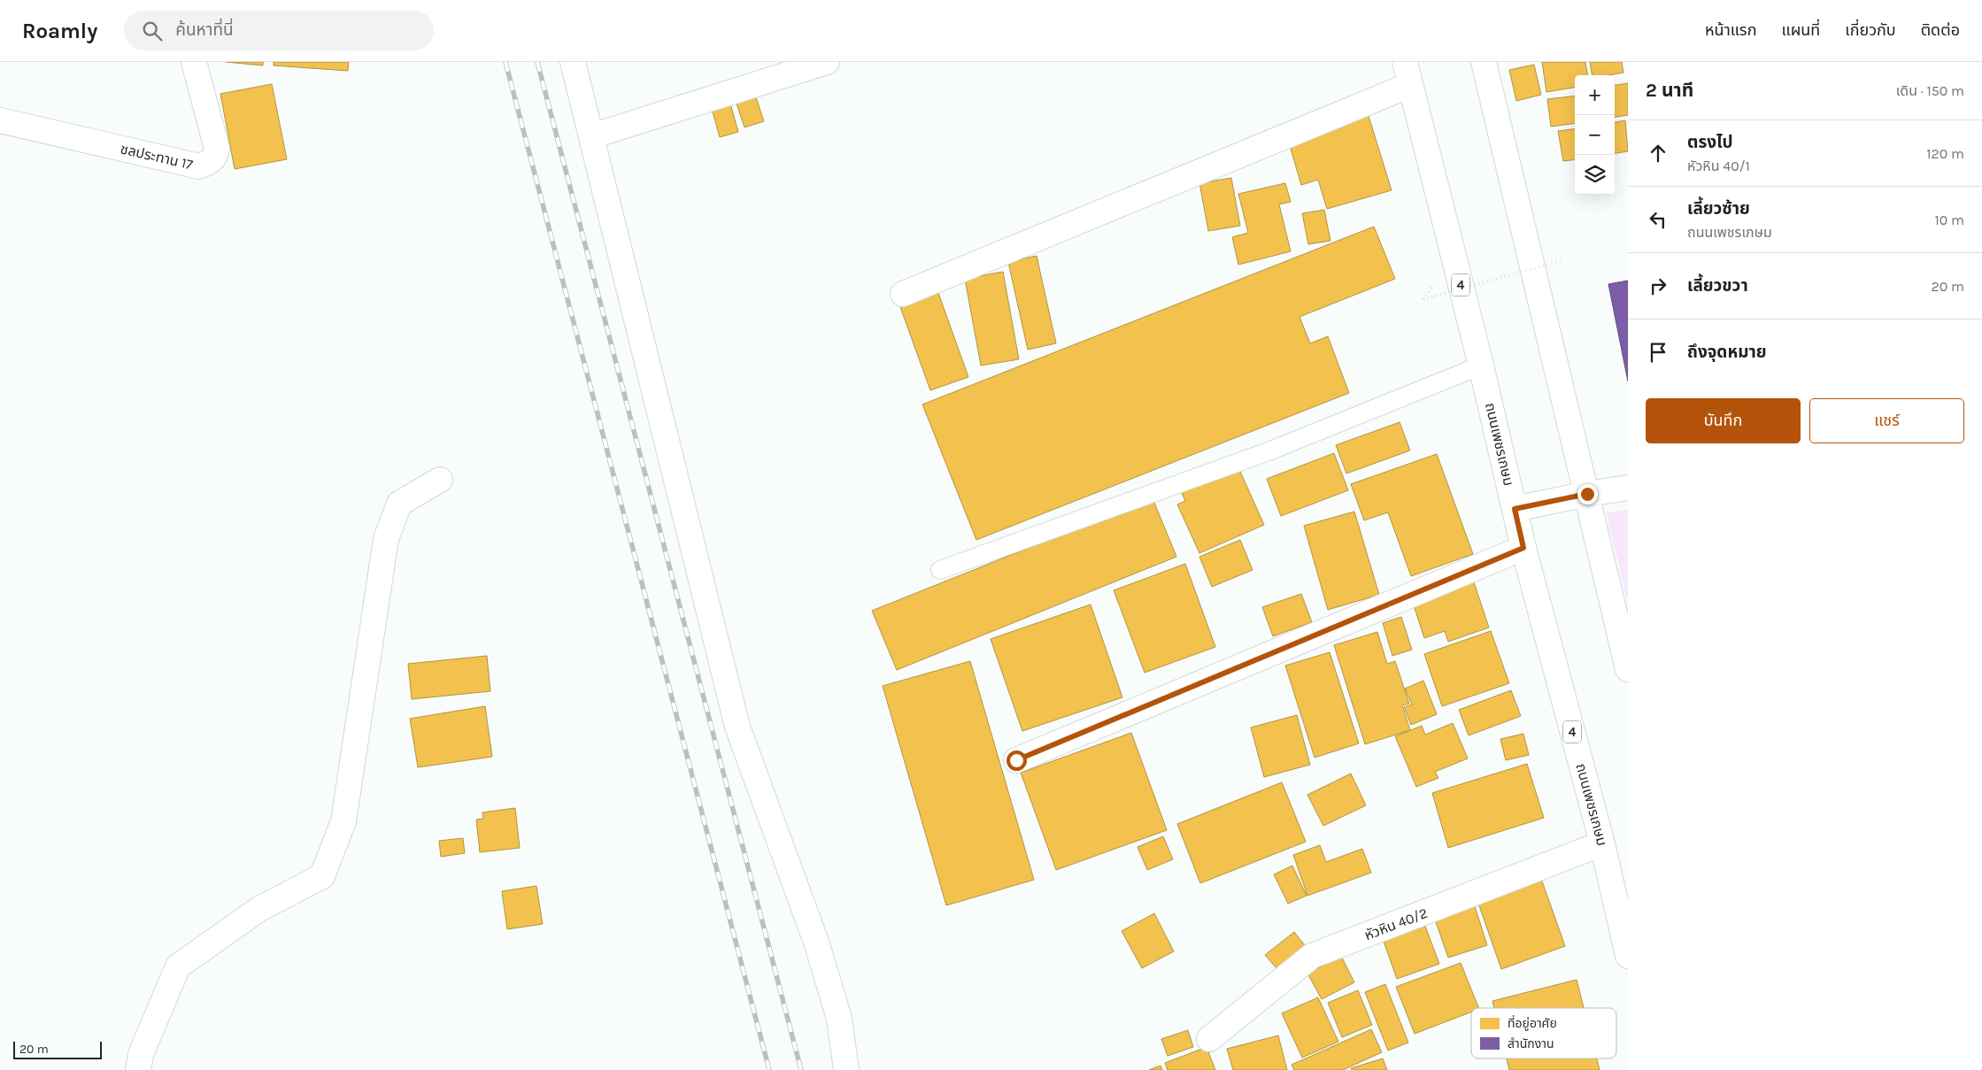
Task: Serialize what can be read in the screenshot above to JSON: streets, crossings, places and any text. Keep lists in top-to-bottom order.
{
  "streets": {
    "street": [
      "ชลประทาน 17",
      "4",
      "ถนนเพชรเกษม",
      "หัวหิน 40/2"
    ]
  },
  "crossings": [
    ["ถนนเพชรเกษม", "หัวหิน 40/2"]
  ],
  "legend": ["ที่อยู่อาศัย", "สำนักงาน"],
  "scale_bar": "20 m",
  "page": {
    "header": "Roamly",
    "search": "ค้นหาที่นี่",
    "nav": [
      "หน้าแรก",
      "แผนที่",
      "เกี่ยวกับ",
      "ติดต่อ"
    ],
    "heading": ["2 นาที", "เดิน · 150 m"],
    "map_buttons": ["+", "−"],
    "list": [
      ["ตรงไป", "หัวหิน 40/1", "120 m"],
      ["เลี้ยวซ้าย", "ถนนเพชรเกษม", "10 m"],
      ["เลี้ยวขวา", "20 m"],
      "ถึงจุดหมาย"
    ],
    "buttons": ["บันทึก", "แชร์"],
    "scale": "20 m"
  }
}
